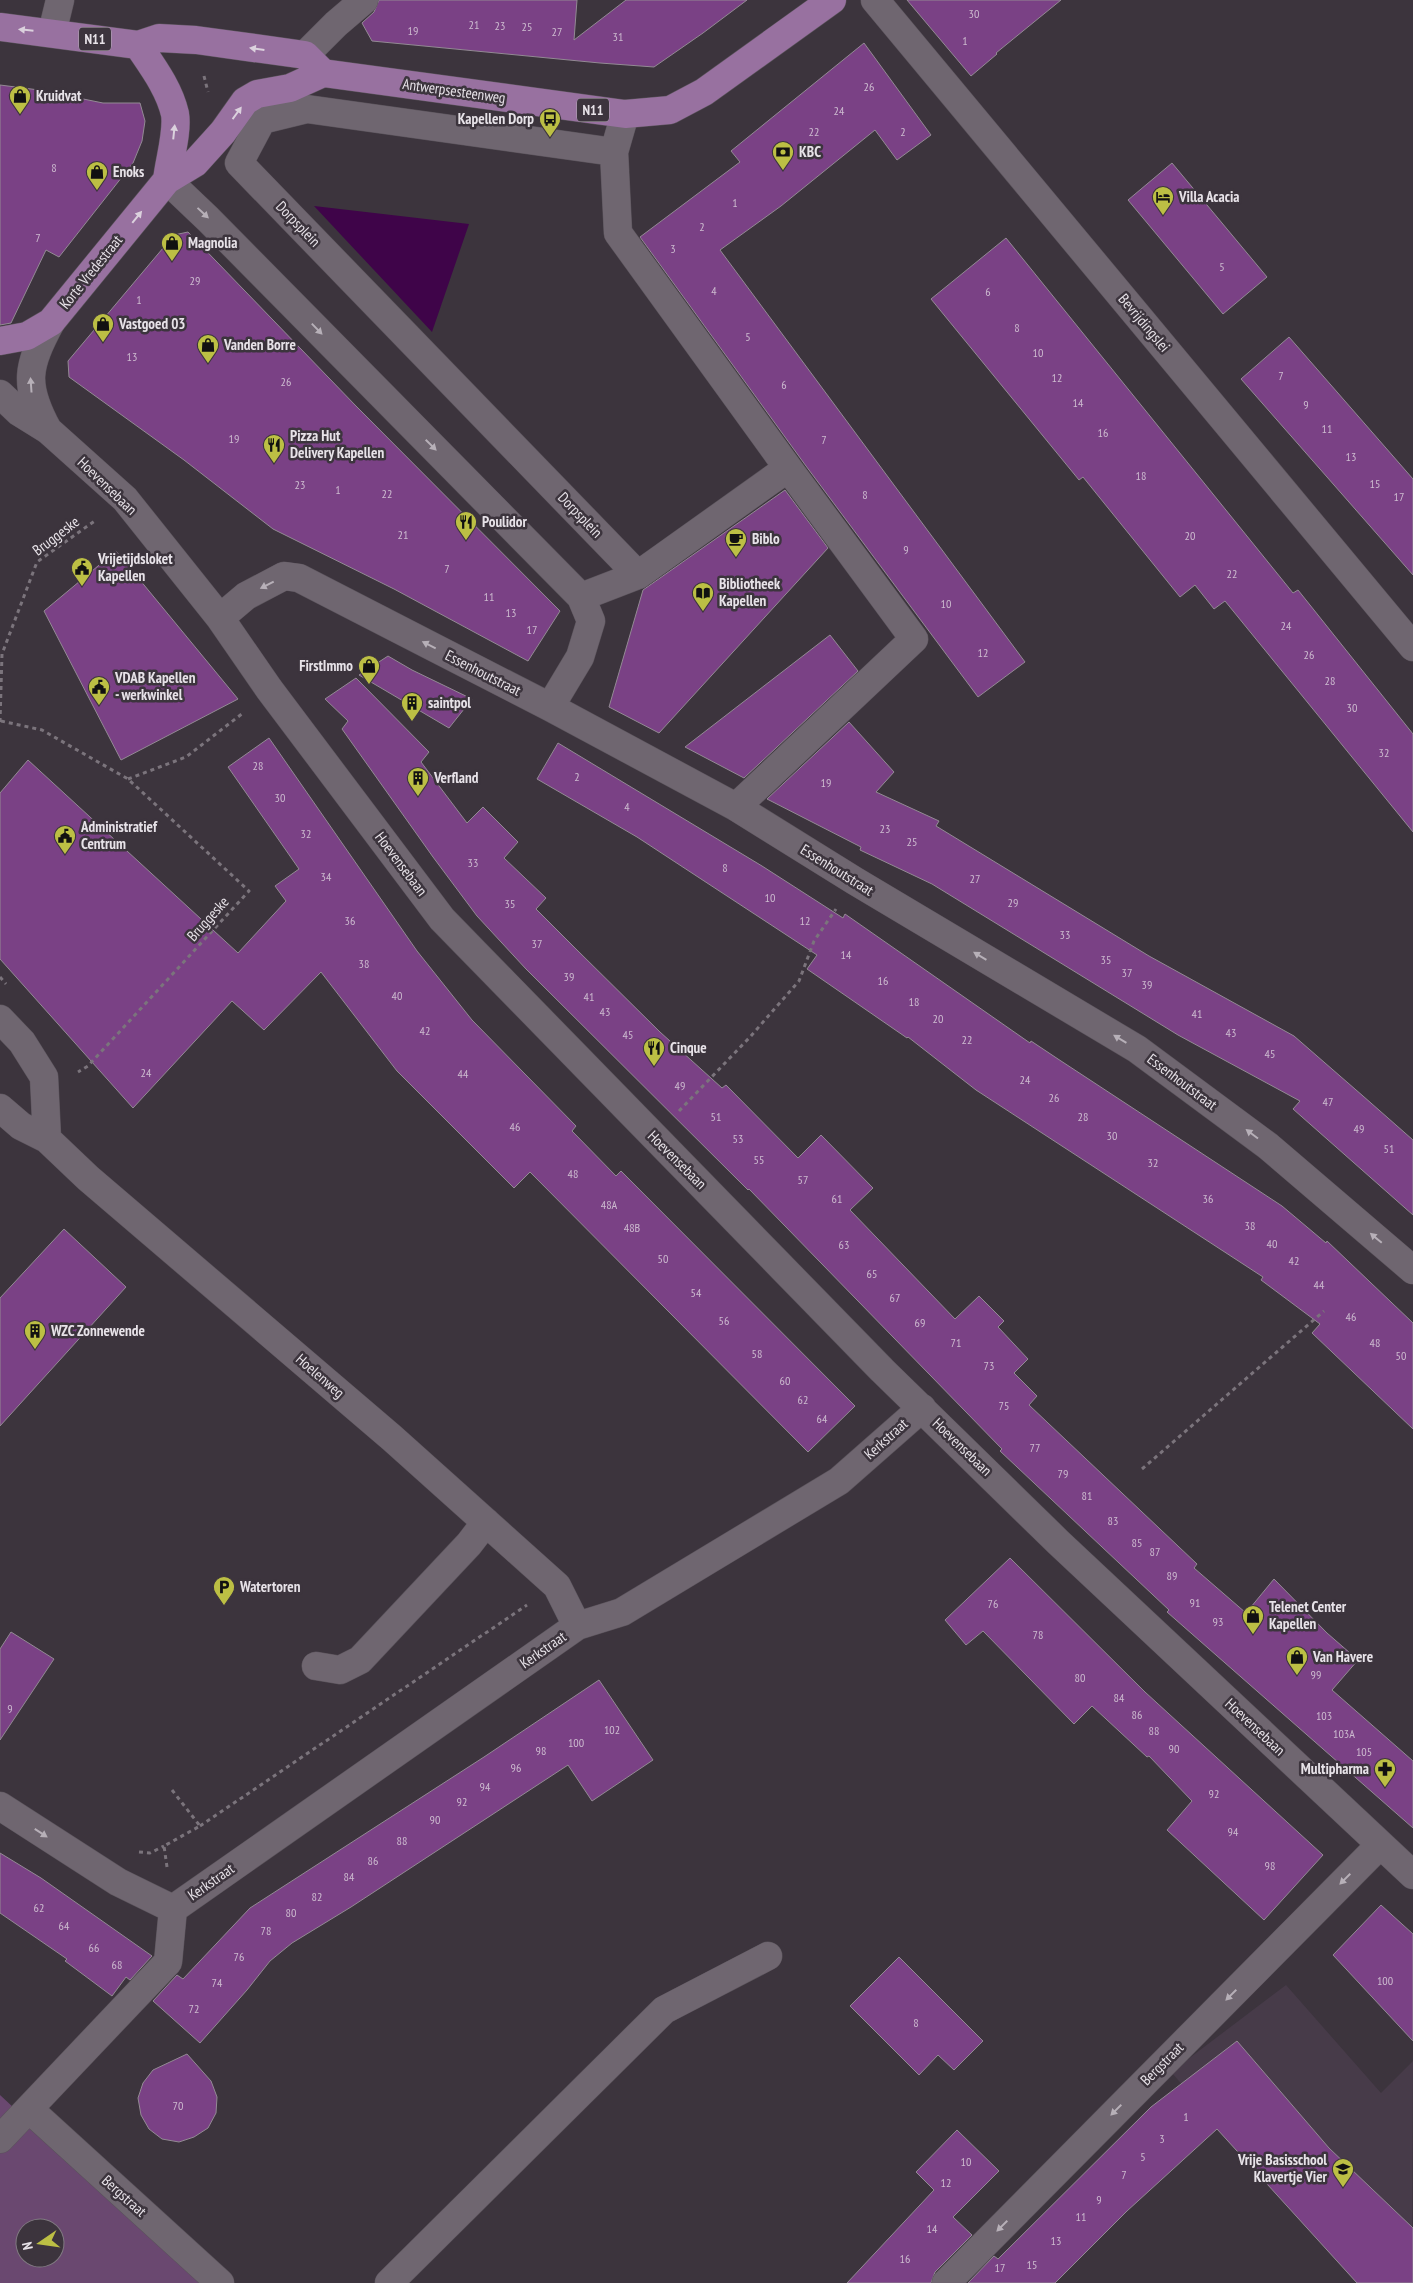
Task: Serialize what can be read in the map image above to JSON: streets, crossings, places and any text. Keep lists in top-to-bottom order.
{
  "streets": {
    "main road": ["N11", "Antwerpsesteenweg", "Korte Vredestraat"],
    "street": [
      "Dorpsplein",
      "Bevrijdingslei",
      "Hoevensebaan",
      "Essenhoutstraat",
      "Hoelenweg",
      "Kerkstraat",
      "Bergstraat"
    ],
    "path": ["Bruggeske"]
  },
  "crossings": [
    ["N11", "Antwerpsesteenweg"],
    ["Antwerpsesteenweg", "Korte Vredestraat"],
    ["Hoevensebaan", "Bruggeske"],
    ["Hoevensebaan", "Essenhoutstraat"],
    ["Hoevensebaan", "Kerkstraat"],
    ["Hoevensebaan", "Bergstraat"],
    ["Hoelenweg", "Kerkstraat"],
    ["Kerkstraat", "Bergstraat"]
  ],
  "one_way": ["Korte Vredestraat", "Bergstraat"],
  "places": {
    "shop": [
      "Kruidvat",
      "Enoks",
      "Magnolia",
      "Vastgoed 03",
      "Vanden Borre",
      "FirstImmo",
      "Telenet Center Kapellen",
      "Van Havere"
    ],
    "bus stop": ["Kapellen Dorp"],
    "bank": ["KBC"],
    "hotel": ["Villa Acacia"],
    "restaurant": ["Pizza Hut Delivery Kapellen", "Poulidor", "Cinque"],
    "cafe": ["Biblo"],
    "public building": ["Vrijetijdsloket Kapellen", "VDAB Kapellen - werkwinkel", "Administratief Centrum"],
    "library": ["Bibliotheek Kapellen"],
    "building": ["saintpol", "Verfland", "WZC Zonnewende"],
    "parking": ["Watertoren"],
    "pharmacy": ["Multipharma"],
    "school or university": ["Vrije Basisschool Klavertje Vier"]
  },
  "house_numbers": [
    "30",
    "21",
    "23",
    "25",
    "19",
    "27",
    "31",
    "1",
    "26",
    "24",
    "22",
    "2",
    "8",
    "1",
    "2",
    "7",
    "3",
    "5",
    "29",
    "4",
    "6",
    "1",
    "8",
    "5",
    "10",
    "13",
    "7",
    "12",
    "26",
    "6",
    "14",
    "9",
    "11",
    "16",
    "19",
    "7",
    "13",
    "18",
    "15",
    "23",
    "1",
    "22",
    "8",
    "17",
    "21",
    "20",
    "9",
    "7",
    "22",
    "11",
    "10",
    "13",
    "24",
    "17",
    "12",
    "26",
    "28",
    "30",
    "32",
    "28",
    "2",
    "19",
    "30",
    "4",
    "23",
    "32",
    "25",
    "33",
    "8",
    "34",
    "27",
    "10",
    "29",
    "35",
    "36",
    "12",
    "33",
    "37",
    "14",
    "35",
    "38",
    "37",
    "39",
    "16",
    "39",
    "40",
    "41",
    "18",
    "43",
    "41",
    "20",
    "42",
    "43",
    "45",
    "22",
    "45",
    "24",
    "44",
    "24",
    "49",
    "26",
    "47",
    "51",
    "28",
    "46",
    "49",
    "30",
    "53",
    "51",
    "55",
    "32",
    "48",
    "57",
    "61",
    "36",
    "48A",
    "38",
    "48B",
    "40",
    "63",
    "50",
    "42",
    "65",
    "44",
    "54",
    "67",
    "46",
    "56",
    "69",
    "71",
    "48",
    "58",
    "50",
    "73",
    "60",
    "62",
    "75",
    "64",
    "77",
    "79",
    "81",
    "83",
    "85",
    "87",
    "89",
    "91",
    "76",
    "93",
    "78",
    "99",
    "80",
    "84",
    "9",
    "86",
    "103",
    "102",
    "88",
    "103A",
    "100",
    "90",
    "98",
    "105",
    "96",
    "94",
    "92",
    "92",
    "90",
    "94",
    "88",
    "86",
    "98",
    "84",
    "82",
    "62",
    "80",
    "64",
    "78",
    "66",
    "76",
    "68",
    "100",
    "74",
    "72",
    "8",
    "70",
    "1",
    "3",
    "5",
    "10",
    "7",
    "12",
    "9",
    "11",
    "14",
    "13",
    "16",
    "15",
    "17"
  ],
  "north": "left"
}
